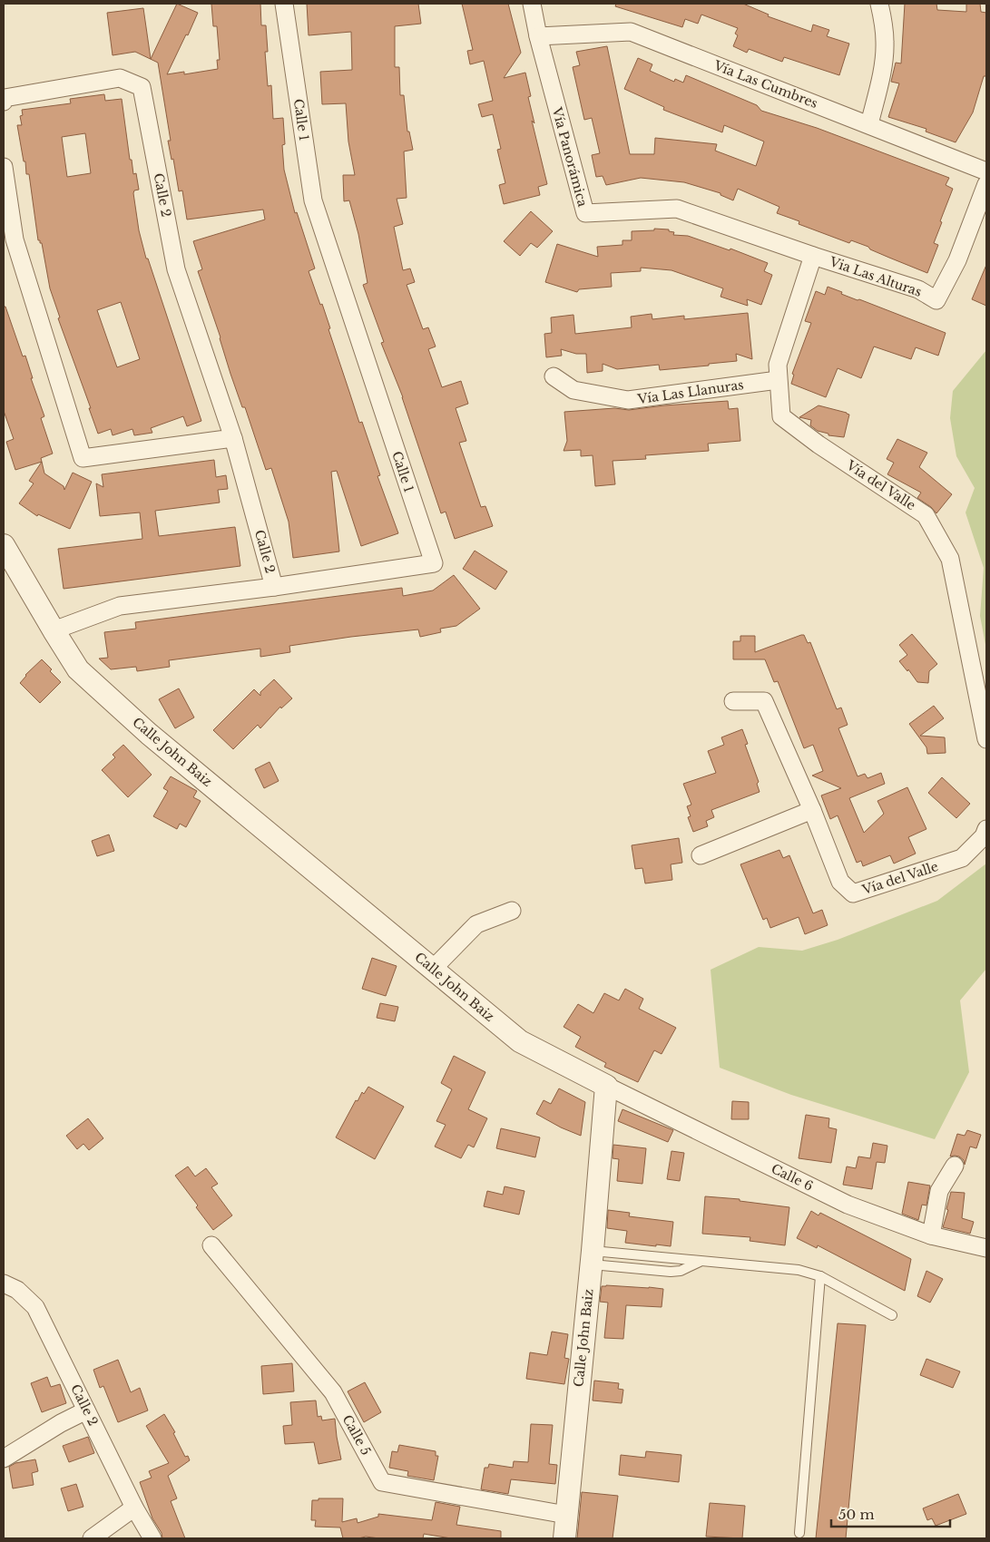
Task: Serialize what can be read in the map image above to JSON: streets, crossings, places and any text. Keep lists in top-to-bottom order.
{
  "streets": {
    "street": [
      "Vía Las Cumbres",
      "Calle 1",
      "Vía Panorámica",
      "Calle 2",
      "Via Las Alturas",
      "Vía Las Llanuras",
      "Vía del Valle",
      "Calle John Baiz",
      "Calle 6",
      "Calle 5"
    ]
  },
  "crossings": [
    ["Vía Las Cumbres", "Vía Panorámica"],
    ["Calle 1", "Calle 2"],
    ["Calle 1", "Calle John Baiz"],
    ["Vía Panorámica", "Via Las Alturas"],
    ["Vía Panorámica", "Vía del Valle"],
    ["Via Las Alturas", "Vía del Valle"],
    ["Vía Las Llanuras", "Vía del Valle"],
    ["Calle John Baiz", "Calle 6"],
    ["Calle John Baiz", "Calle 5"]
  ],
  "scale_bar": "50 m"
}
